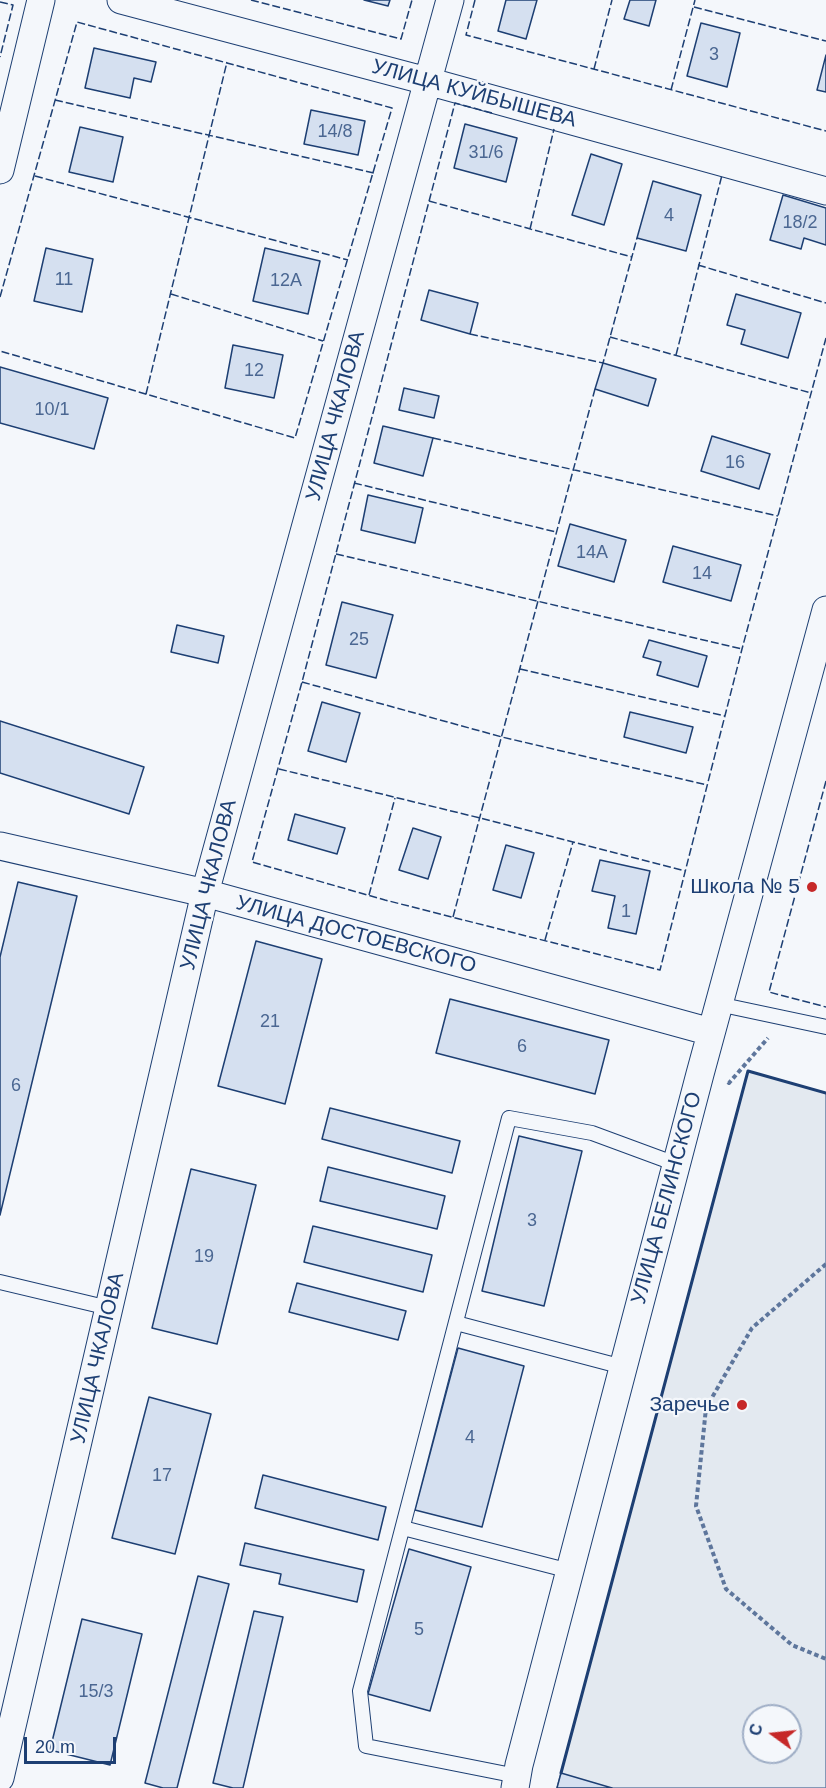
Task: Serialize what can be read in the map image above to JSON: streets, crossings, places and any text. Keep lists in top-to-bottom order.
{
  "streets": {
    "street": [
      "УЛИЦА КУЙБЫШЕВА",
      "УЛИЦА ЧКАЛОВА",
      "УЛИЦА ДОСТОЕВСКОГО",
      "УЛИЦА БЕЛИНСКОГО"
    ]
  },
  "crossings": [
    ["УЛИЦА КУЙБЫШЕВА", "УЛИЦА ЧКАЛОВА"],
    ["УЛИЦА ЧКАЛОВА", "УЛИЦА ДОСТОЕВСКОГО"],
    ["УЛИЦА ДОСТОЕВСКОГО", "УЛИЦА БЕЛИНСКОГО"]
  ],
  "places": ["Школа № 5", "Заречье"],
  "house_numbers": [
    "3",
    "14/8",
    "31/6",
    "4",
    "18/2",
    "11",
    "12А",
    "12",
    "10/1",
    "16",
    "14А",
    "14",
    "25",
    "1",
    "21",
    "6",
    "6",
    "3",
    "19",
    "4",
    "17",
    "5",
    "15/3"
  ],
  "scale_bar": "20 m",
  "north": "left"
}
